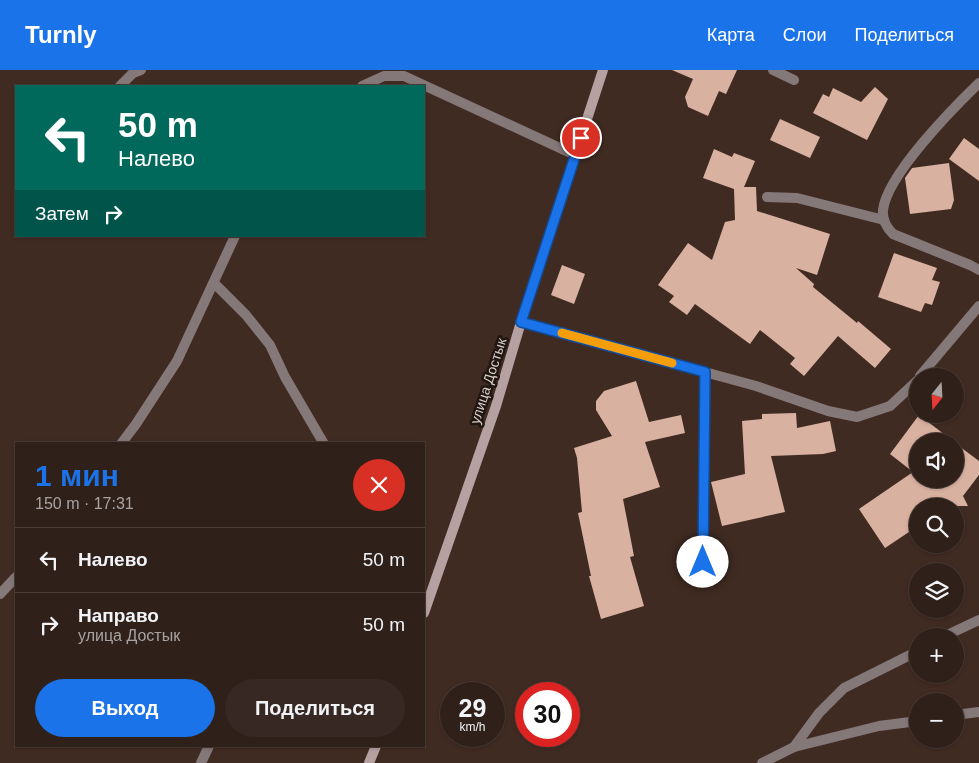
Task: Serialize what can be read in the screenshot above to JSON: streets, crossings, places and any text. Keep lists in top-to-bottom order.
{
  "streets": {
    "main road": ["улица Достык"]
  },
  "north": "bottom",
  "page": {
    "header": "Turnly",
    "nav": ["Карта", "Слои", "Поделиться"],
    "turn": ["50 m", "Налево"],
    "then": "Затем",
    "map_buttons": ["+", "−"],
    "heading": ["1 мин", "150 m · 17:31"],
    "list": [
      {
        "name": "Налево",
        "value": "50 m"
      },
      {
        "name": "Направо",
        "note": "улица Достык",
        "value": "50 m"
      }
    ],
    "buttons": ["Выход", "Поделиться"],
    "speed": "29 km/h",
    "limit": "30"
  }
}
